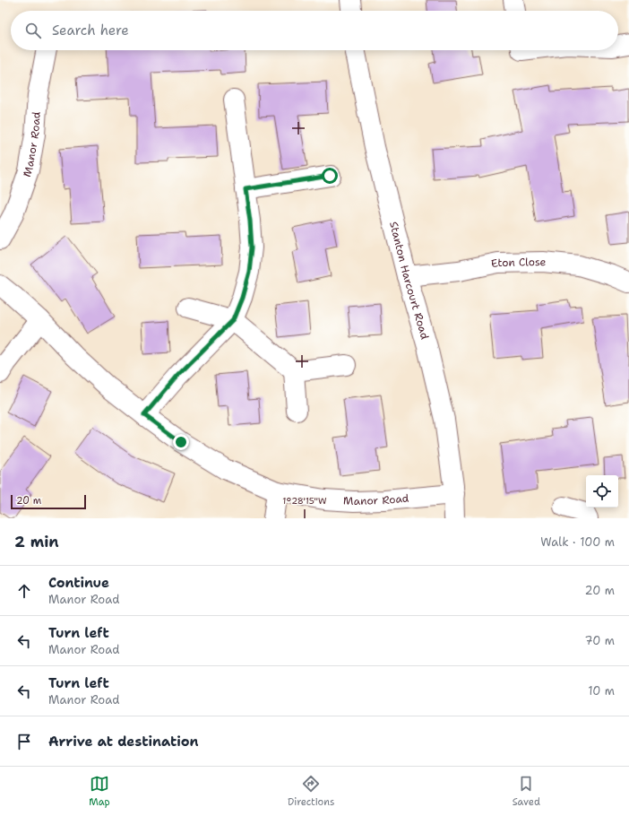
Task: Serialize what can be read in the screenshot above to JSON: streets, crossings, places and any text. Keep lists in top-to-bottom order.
{
  "streets": {
    "street": ["Manor Road", "Eton Close", "Stanton Harcourt Road"]
  },
  "crossings": [
    ["Manor Road", "Stanton Harcourt Road"],
    ["Eton Close", "Stanton Harcourt Road"]
  ],
  "scale_bar": "20 m",
  "page": {
    "search": "Search here",
    "scale": "20 m",
    "heading": ["2 min", "Walk · 100 m"],
    "list": [
      ["Continue", "Manor Road", "20 m"],
      ["Turn left", "Manor Road", "70 m"],
      ["Turn left", "Manor Road", "10 m"],
      "Arrive at destination"
    ],
    "nav": ["Map", "Directions", "Saved"]
  },
  "coordinates": ["1°28'15\"W"]
}
